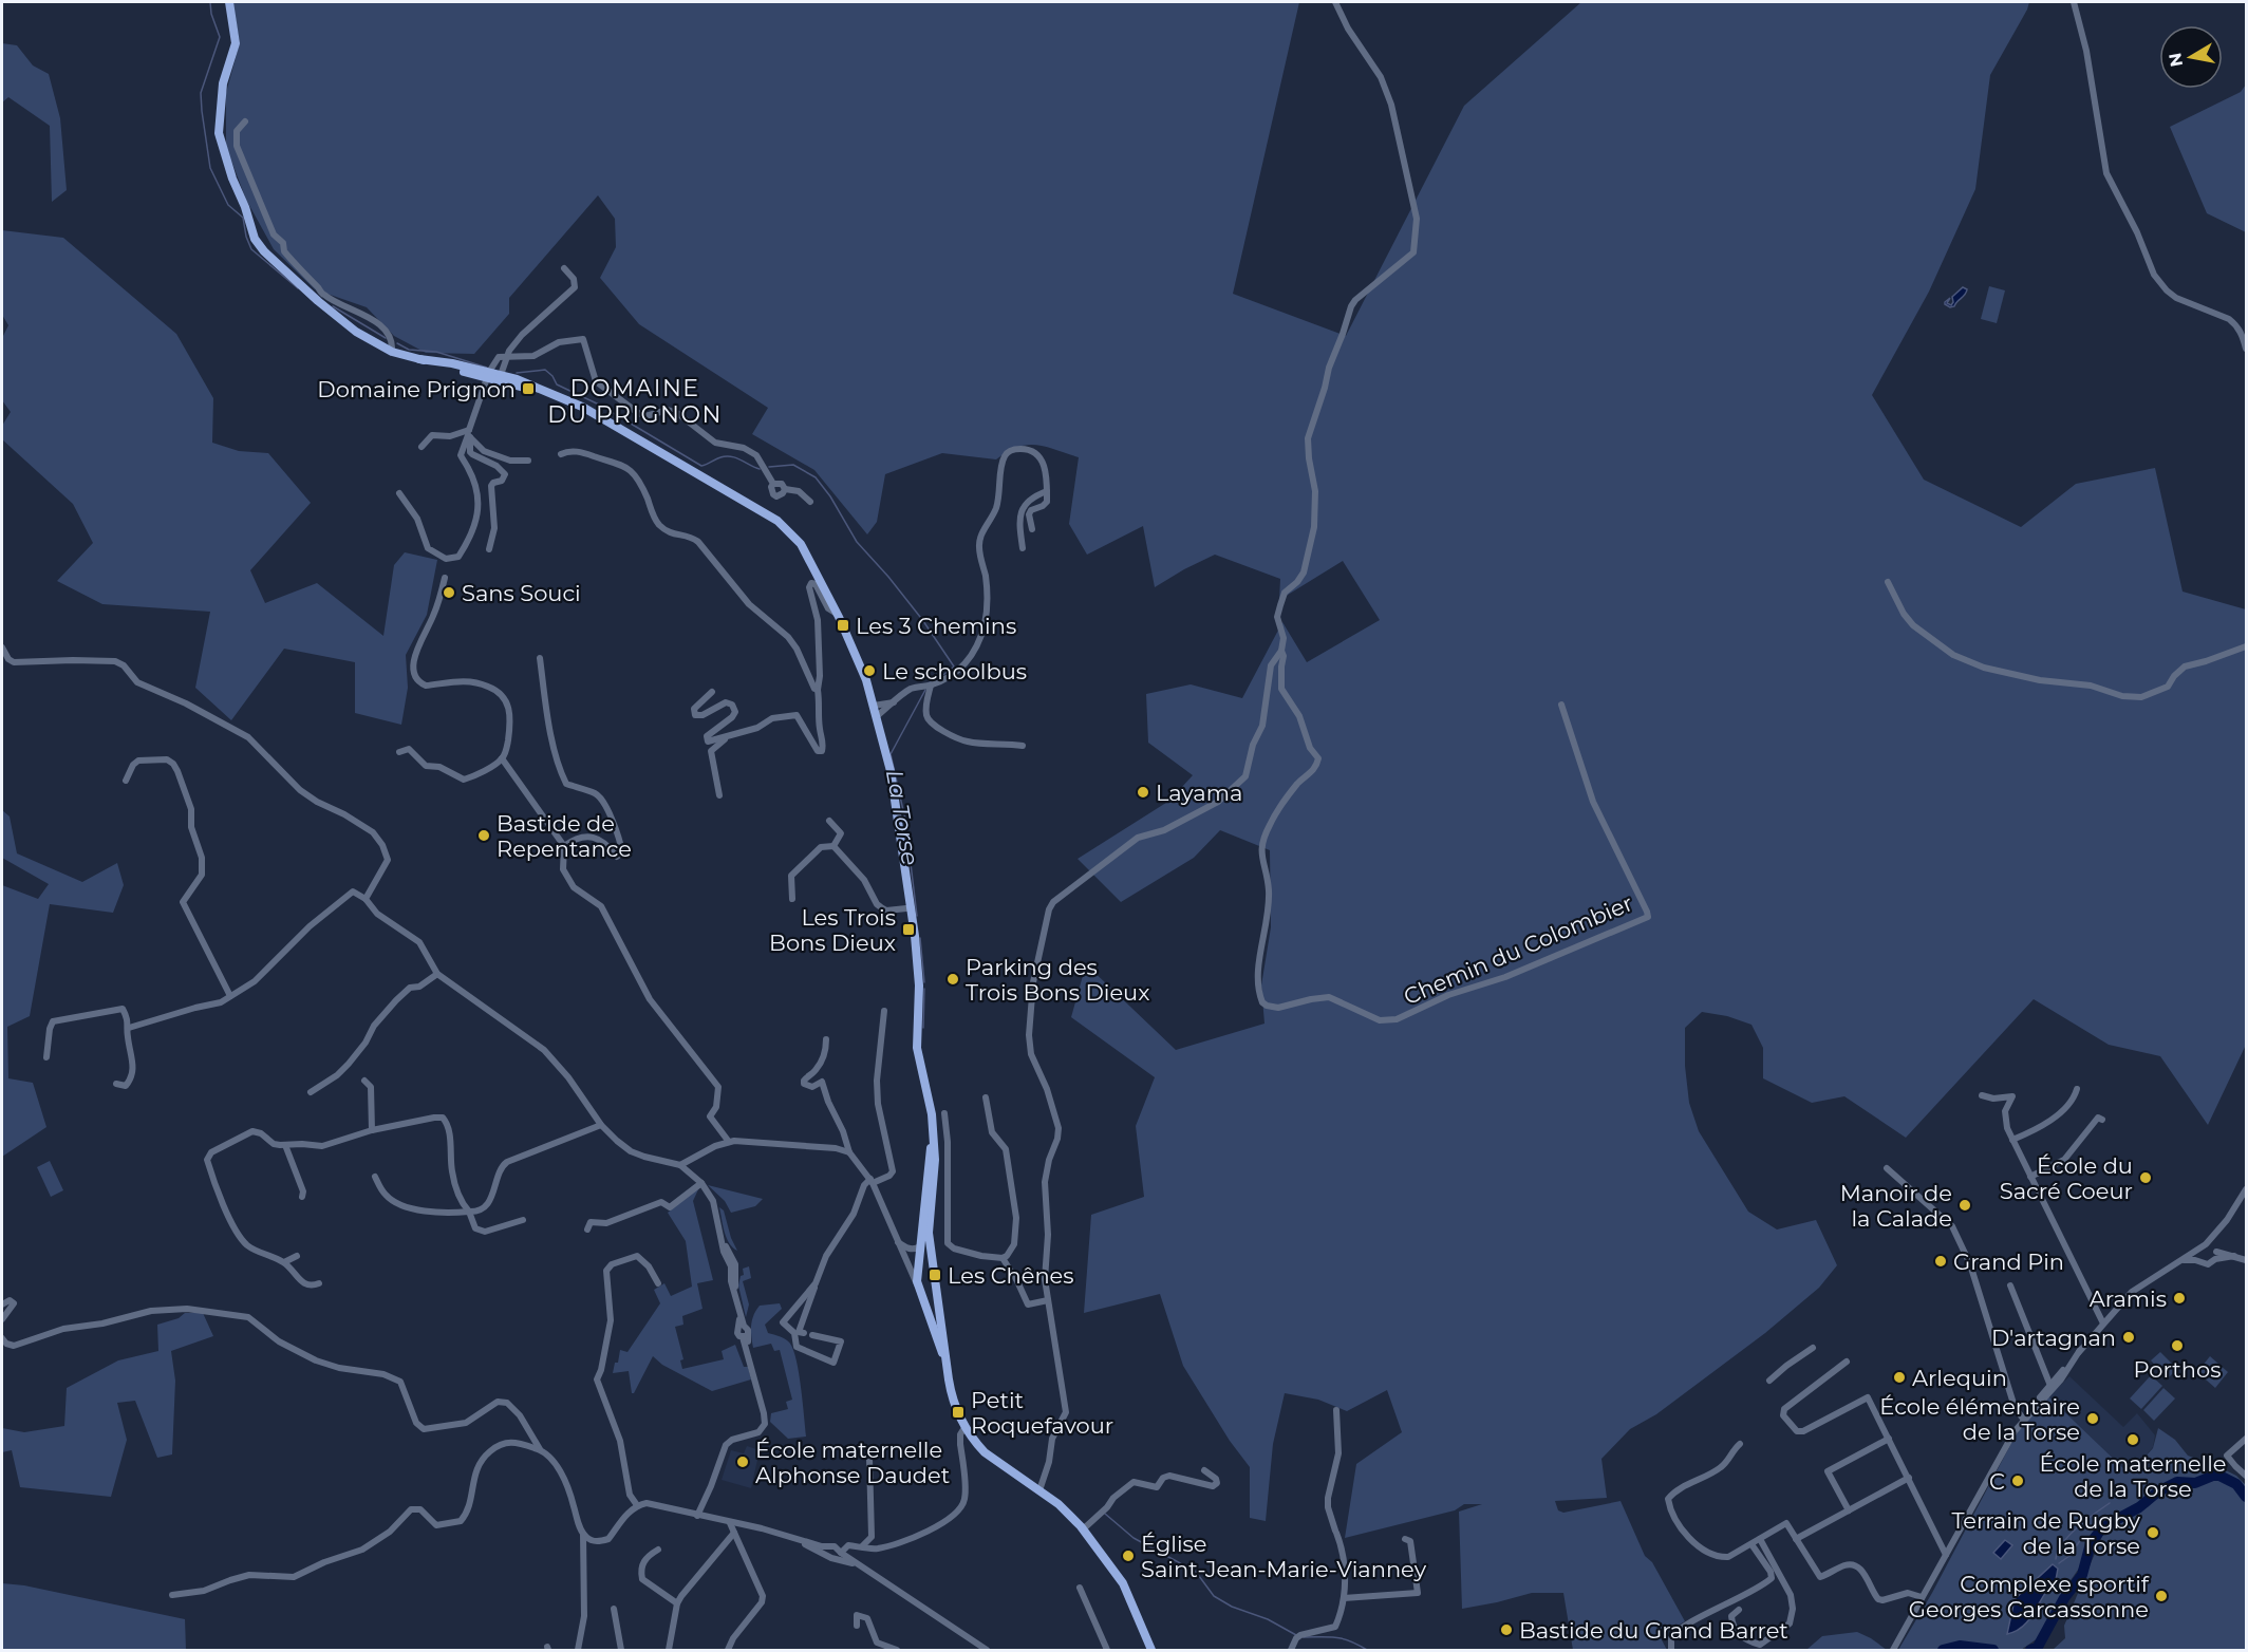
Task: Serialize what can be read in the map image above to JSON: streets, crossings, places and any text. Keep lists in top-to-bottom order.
{
  "streets": {
    "street": ["Chemin du Colombier"]
  },
  "districts": ["DOMAINE DU PRIGNON"],
  "water": ["La Torse"],
  "places": {
    "transit": [
      "Domaine Prignon",
      "Les 3 Chemins",
      "Les Trois Bons Dieux",
      "Les Chênes",
      "Petit Roquefavour"
    ],
    "other": [
      "Sans Souci",
      "Le schoolbus",
      "Layama",
      "Bastide de Repentance",
      "Parking des Trois Bons Dieux",
      "École du Sacré Coeur",
      "Manoir de la Calade",
      "Grand Pin",
      "Aramis",
      "D'artagnan",
      "Porthos",
      "Arlequin",
      "École élémentaire de la Torse",
      "École maternelle de la Torse",
      "École maternelle Alphonse Daudet",
      "C",
      "Terrain de Rugby de la Torse",
      "Église Saint-Jean-Marie-Vianney",
      "Complexe sportif Georges Carcassonne",
      "Bastide du Grand Barret"
    ]
  },
  "north": "left"
}
